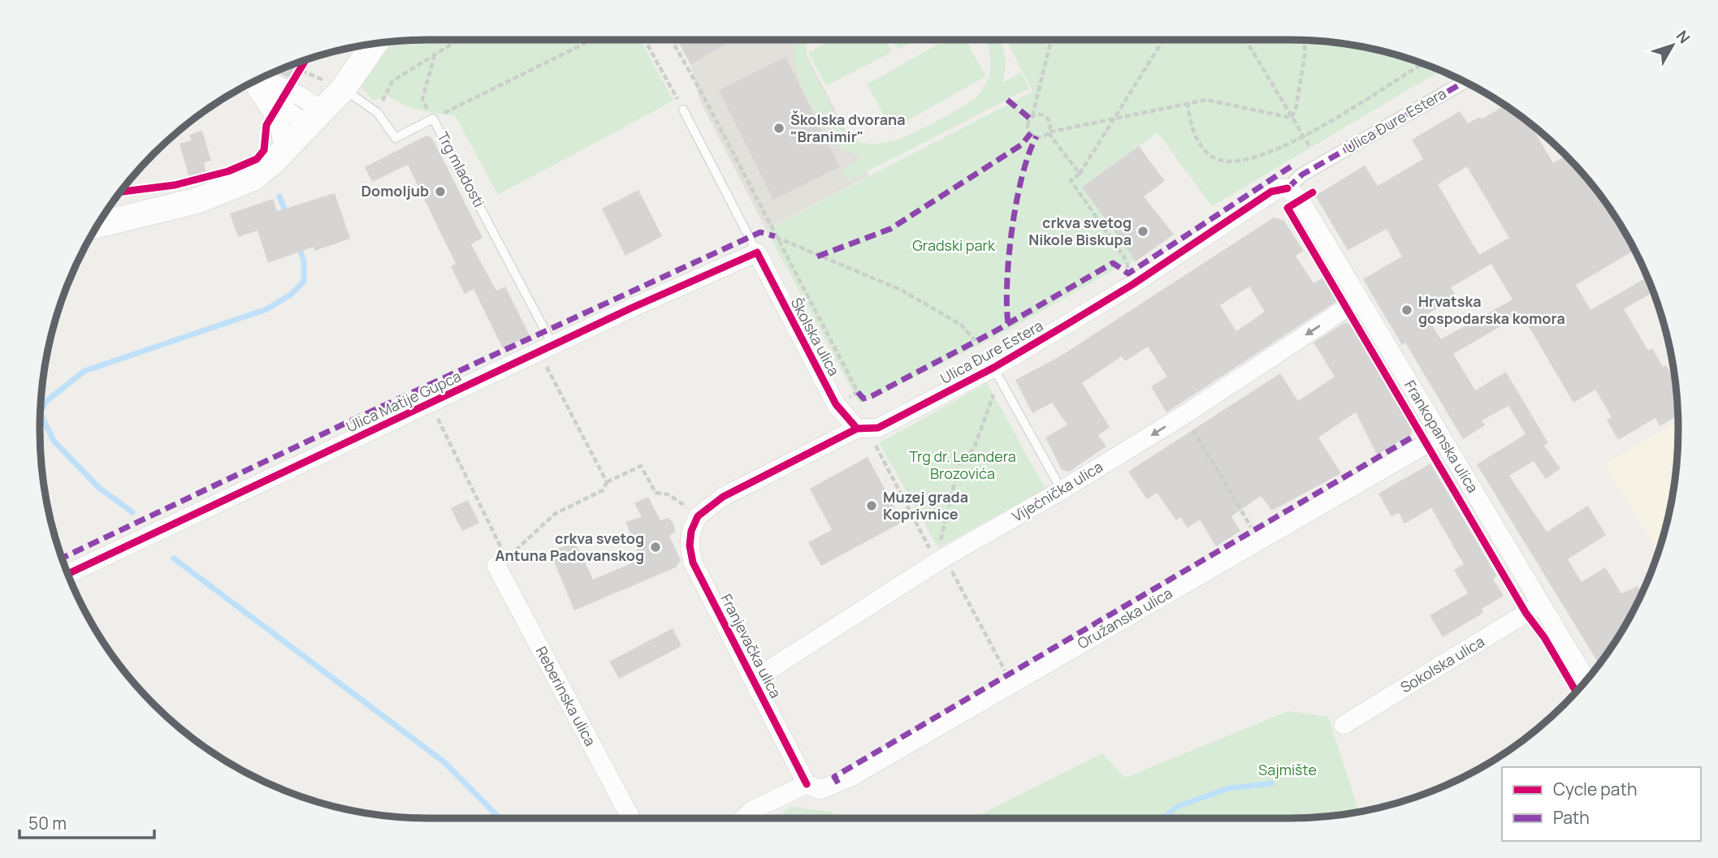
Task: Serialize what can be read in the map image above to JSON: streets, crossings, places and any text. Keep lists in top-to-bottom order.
{
  "streets": {
    "street": [
      "Ulica Đure Estera",
      "Školska ulica",
      "Ulica Matije Gupca",
      "Frankopanska ulica",
      "Vijećnička ulica",
      "Oružanska ulica",
      "Franjevačka ulica",
      "Sokolska ulica",
      "Reberinska ulica"
    ],
    "lane": ["Trg mladosti"]
  },
  "crossings": [
    ["Ulica Đure Estera", "Školska ulica"],
    ["Ulica Đure Estera", "Frankopanska ulica"],
    ["Ulica Đure Estera", "Franjevačka ulica"],
    ["Trg mladosti", "Ulica Matije Gupca"],
    ["Školska ulica", "Ulica Matije Gupca"],
    ["Frankopanska ulica", "Vijećnička ulica"],
    ["Frankopanska ulica", "Oružanska ulica"],
    ["Frankopanska ulica", "Sokolska ulica"],
    ["Vijećnička ulica", "Franjevačka ulica"],
    ["Oružanska ulica", "Franjevačka ulica"]
  ],
  "one_way": ["Vijećnička ulica"],
  "parks": ["Gradski park", "Trg dr. Leandera Brozovića", "Sajmište"],
  "places": [
    "Školska dvorana \"Branimir\"",
    "Domoljub",
    "crkva svetog Nikole Biskupa",
    "Hrvatska gospodarska komora",
    "Muzej grada Koprivnice",
    "crkva svetog Antuna Padovanskog"
  ],
  "legend": ["Cycle path", "Path"],
  "scale_bar": "50 m",
  "north": "top right"
}
